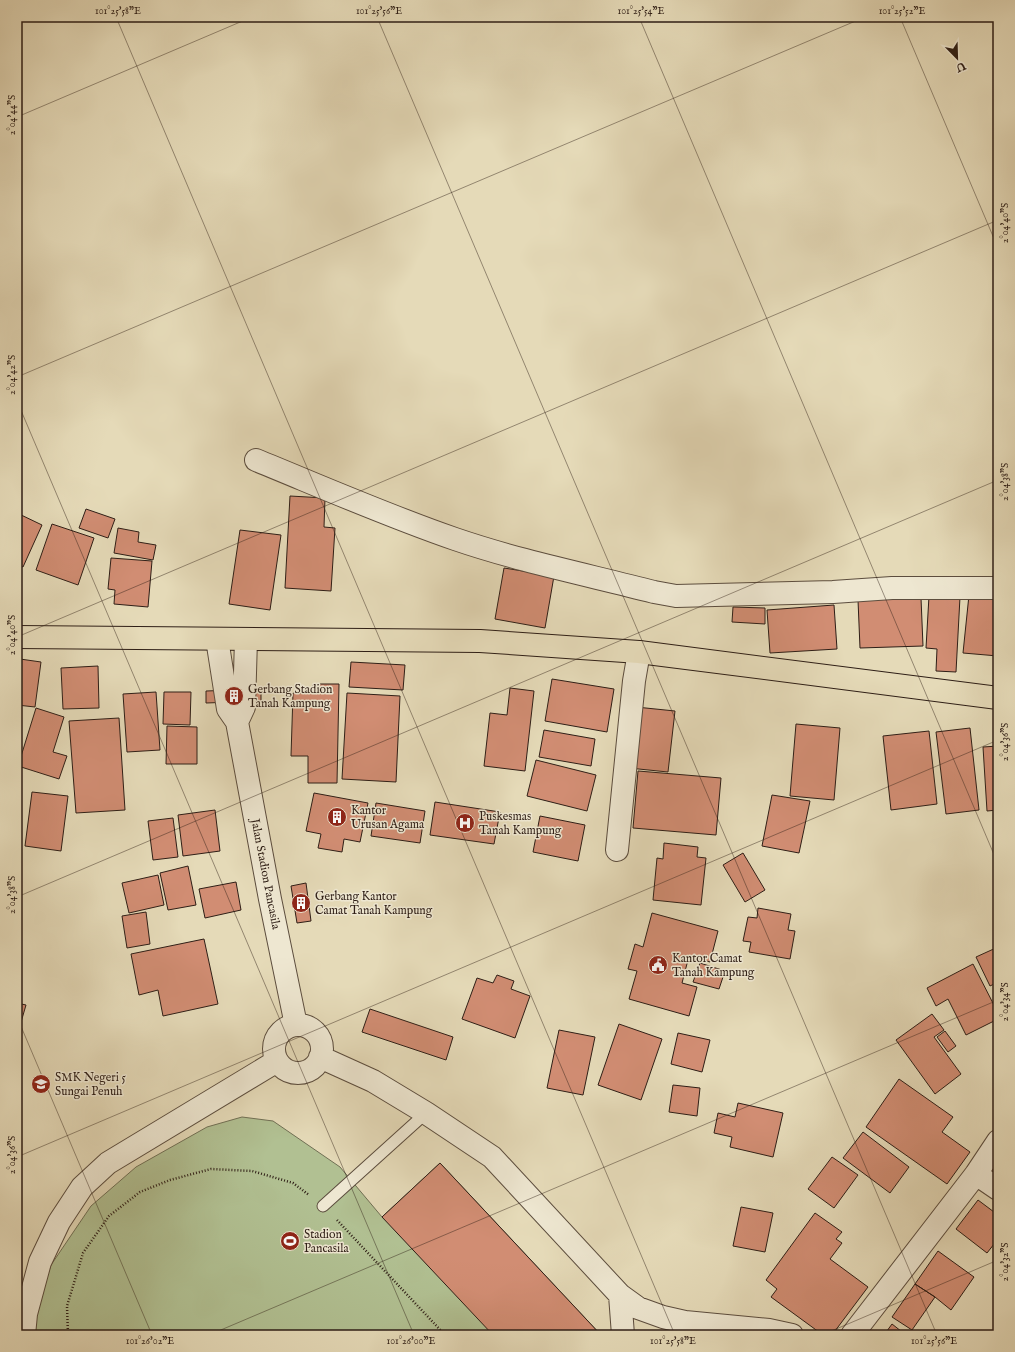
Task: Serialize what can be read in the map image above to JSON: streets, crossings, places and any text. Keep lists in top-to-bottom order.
{
  "streets": {
    "street": ["Jalan Stadion Pancasila"]
  },
  "places": {
    "building": ["Gerbang Stadion Tanah Kampung", "Kantor Urusan Agama", "Gerbang Kantor Camat Tanah Kampung"],
    "hospital": ["Puskesmas Tanah Kampung"],
    "public building": ["Kantor Camat Tanah Kampung"],
    "school or university": ["SMK Negeri 5 Sungai Penuh"],
    "sports": ["Stadion Pancasila"]
  },
  "north": "bottom right",
  "coordinates": [
    "101°25'58\"E",
    "101°25'56\"E",
    "101°25'54\"E",
    "101°25'52\"E",
    "2°04'44\"S",
    "2°04'40\"S",
    "2°04'42\"S",
    "2°04'38\"S",
    "2°04'36\"S",
    "2°04'34\"S",
    "2°04'32\"S",
    "101°26'02\"E",
    "101°26'00\"E"
  ]
}
